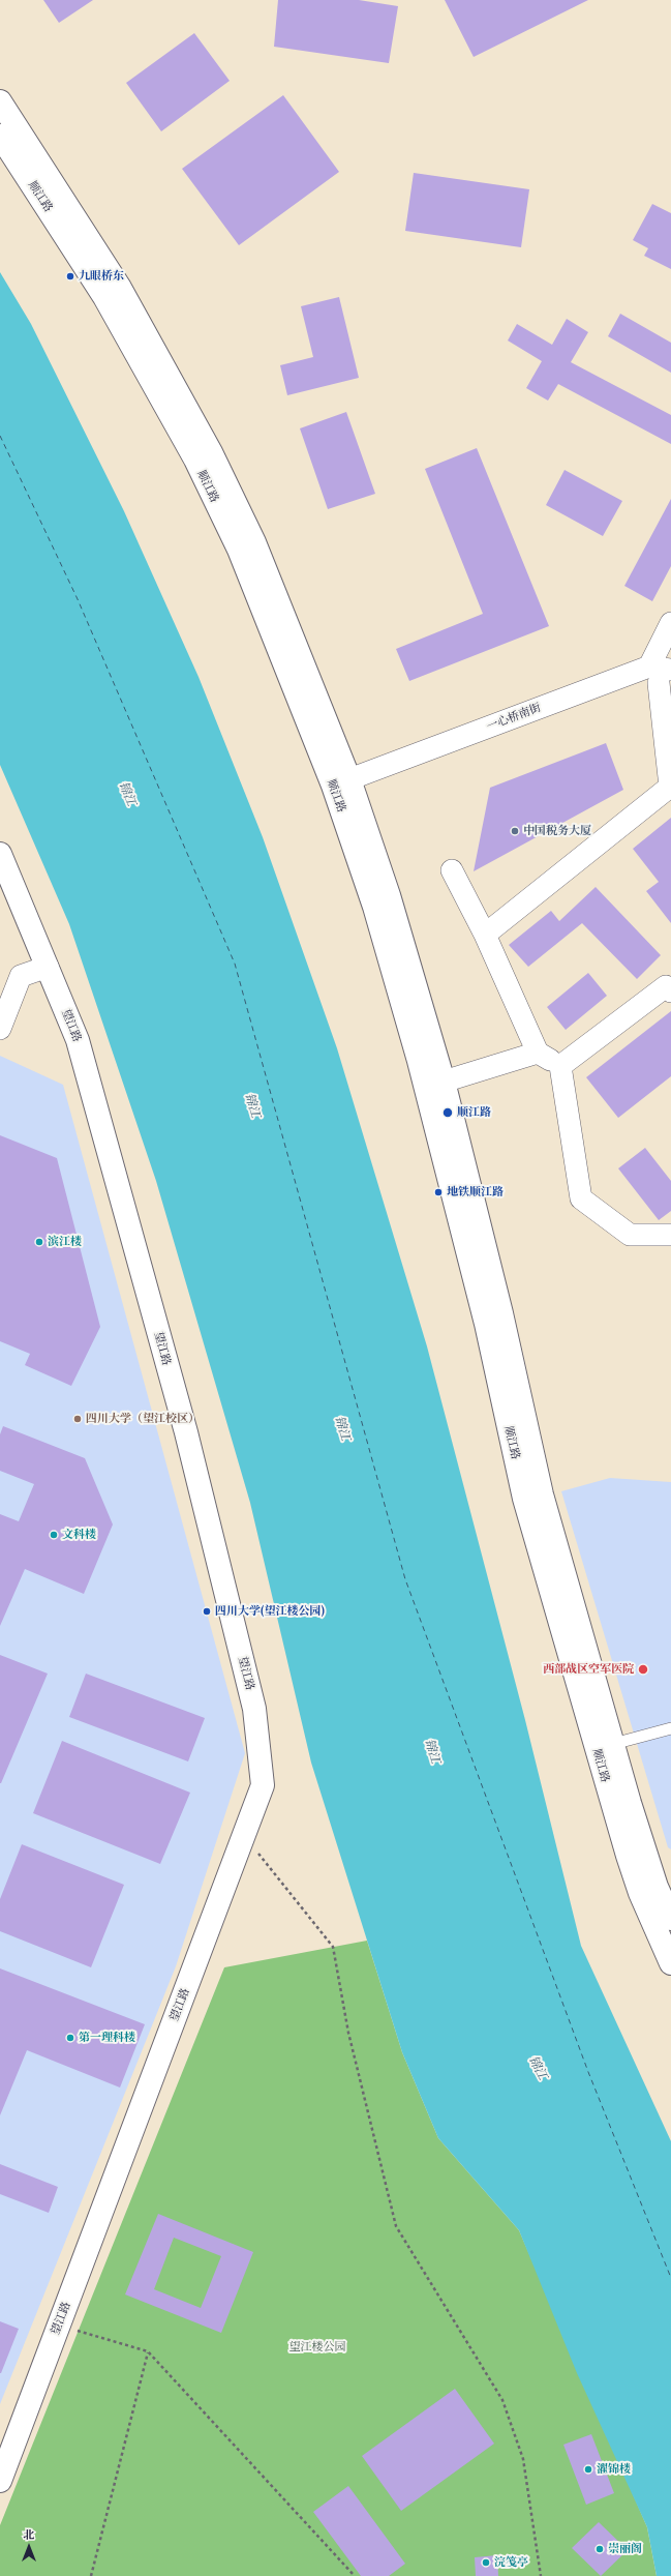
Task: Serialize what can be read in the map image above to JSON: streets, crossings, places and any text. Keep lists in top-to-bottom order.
{
  "streets": {
    "main road": ["顺江路", "望江路"],
    "street": ["一心桥南街"]
  },
  "crossings": [
    ["顺江路", "一心桥南街"]
  ],
  "water": ["锦江"],
  "parks": ["望江楼公园"],
  "places": [
    "九眼桥东",
    "中国税务大厦",
    "顺江路",
    "地铁顺江路",
    "滨江楼",
    "四川大学（望江校区）",
    "文科楼",
    "四川大学(望江楼公园)",
    "西部战区空军医院",
    "第一理科楼",
    "濯锦楼",
    "崇丽阁",
    "浣笺亭"
  ],
  "north": "top"
}
